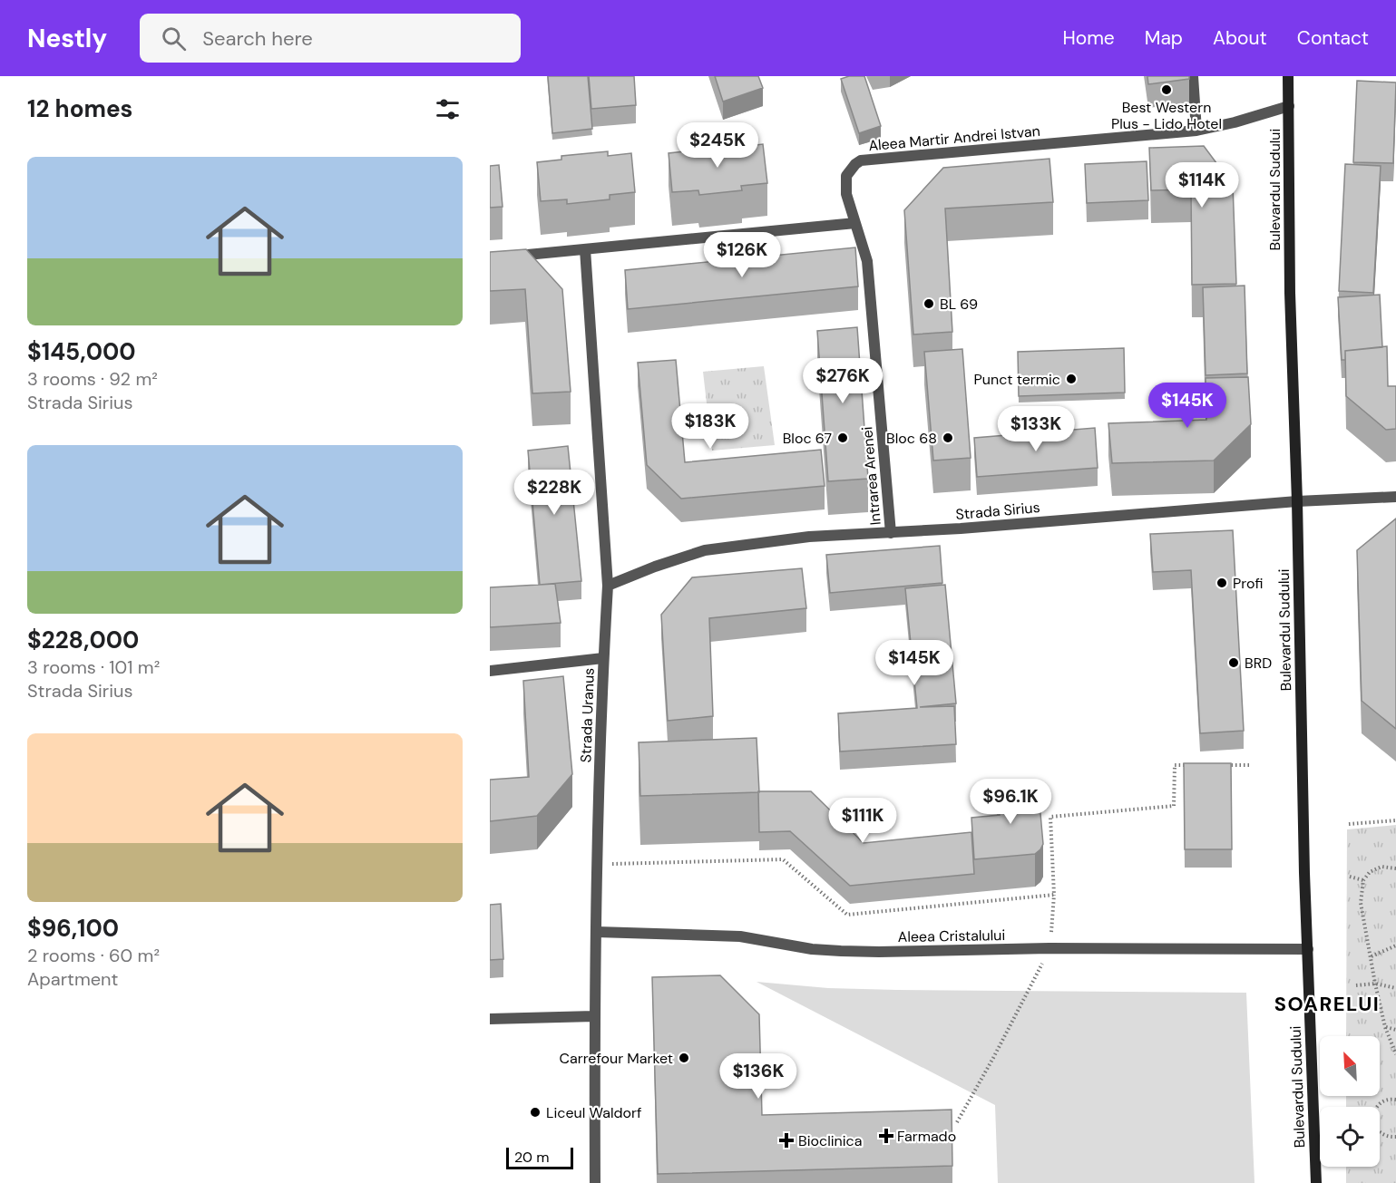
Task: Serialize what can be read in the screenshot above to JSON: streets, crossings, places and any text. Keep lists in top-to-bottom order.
{
  "streets": {
    "street": [
      "Aleea Martir Andrei Istvan",
      "Bulevardul Sudului",
      "Intrarea Arenei",
      "Strada Sirius",
      "Strada Uranus",
      "Aleea Cristalului"
    ]
  },
  "crossings": [
    ["Aleea Martir Andrei Istvan", "Bulevardul Sudului"],
    ["Aleea Martir Andrei Istvan", "Intrarea Arenei"],
    ["Bulevardul Sudului", "Strada Sirius"],
    ["Bulevardul Sudului", "Aleea Cristalului"],
    ["Intrarea Arenei", "Strada Sirius"],
    ["Strada Sirius", "Strada Uranus"],
    ["Strada Uranus", "Aleea Cristalului"]
  ],
  "districts": ["SOARELUI"],
  "places": {
    "other": [
      "Best Western Plus - Lido Hotel",
      "BL 69",
      "Punct termic",
      "Bloc 67",
      "Bloc 68",
      "Profi",
      "BRD",
      "Carrefour Market",
      "Liceul Waldorf"
    ],
    "health": ["Farmado", "Bioclinica"]
  },
  "scale_bar": "20 m",
  "north": "top left",
  "page": {
    "header": "Nestly",
    "search": "Search here",
    "nav": [
      "Home",
      "Map",
      "About",
      "Contact"
    ],
    "heading": "12 homes",
    "price": [
      "$245K",
      "$114K",
      "$126K",
      "$276K",
      "$145K",
      "$183K",
      "$133K",
      "$228K",
      "$145K",
      "$96.1K",
      "$111K",
      "$136K"
    ],
    "list": [
      {
        "name": "$145,000",
        "note": "3 rooms · 92 m² · Strada Sirius"
      },
      {
        "name": "$228,000",
        "note": "3 rooms · 101 m² · Strada Sirius"
      },
      {
        "name": "$96,100",
        "note": "2 rooms · 60 m² · Apartment"
      }
    ],
    "scale": "20 m"
  }
}
